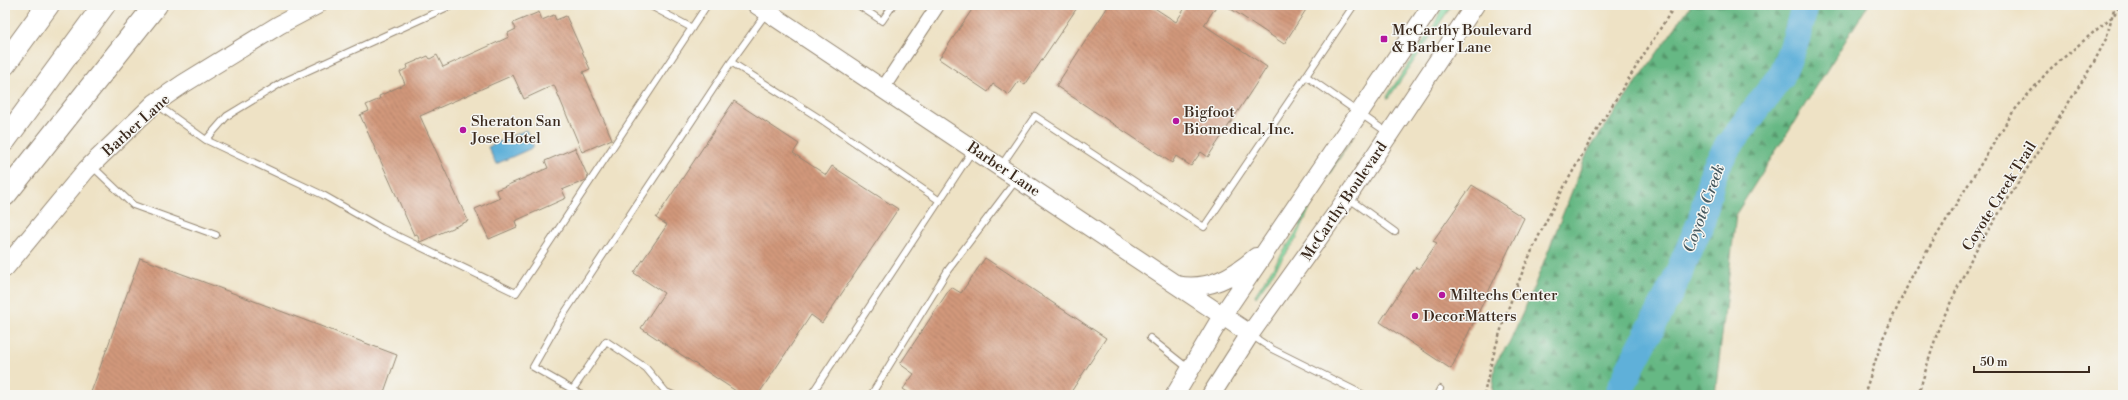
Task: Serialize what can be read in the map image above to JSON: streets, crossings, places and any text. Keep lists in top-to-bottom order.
{
  "streets": {
    "main road": ["Barber Lane", "McCarthy Boulevard"],
    "path": ["Coyote Creek Trail"]
  },
  "crossings": [
    ["Barber Lane", "McCarthy Boulevard"]
  ],
  "water": ["Coyote Creek"],
  "places": {
    "transit": ["McCarthy Boulevard & Barber Lane"],
    "other": [
      "Bigfoot Biomedical, Inc.",
      "Sheraton San Jose Hotel",
      "Miltechs Center",
      "DecorMatters"
    ]
  },
  "scale_bar": "50 m"
}
